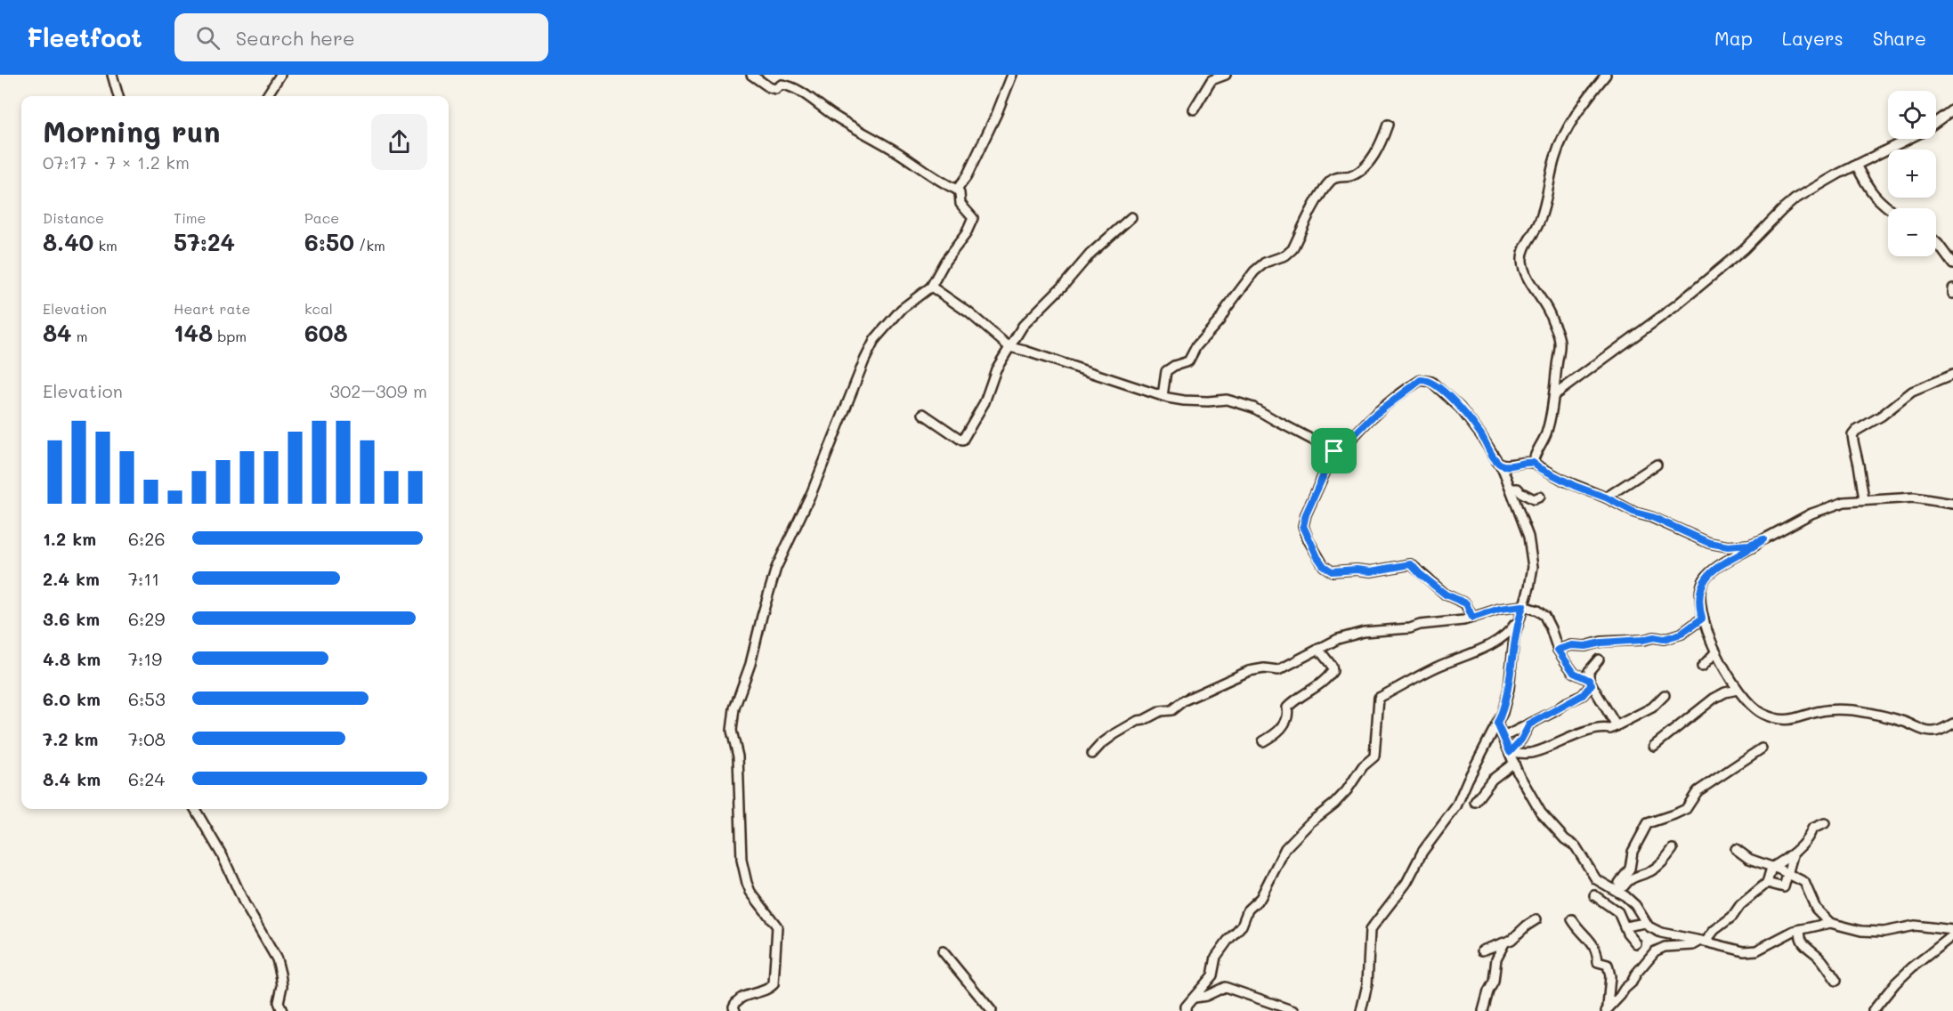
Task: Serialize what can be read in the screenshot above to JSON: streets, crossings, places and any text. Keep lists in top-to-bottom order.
{
  "page": {
    "header": "Fleetfoot",
    "search": "Search here",
    "nav": ["Map", "Layers", "Share"],
    "map_buttons": ["+", "−"],
    "heading": ["Morning run", "07:17 · 7 × 1.2 km"],
    "stats": [
      ["Distance", "8.40 km"],
      ["Time", "57:24"],
      ["Pace", "6:50 /km"],
      ["Elevation", "84 m"],
      ["Heart rate", "148 bpm"],
      ["kcal", "608"]
    ],
    "chart": ["Elevation", "302–309 m"],
    "list": [
      {
        "name": "1.2 km",
        "note": "6:26"
      },
      {
        "name": "2.4 km",
        "note": "7:11"
      },
      {
        "name": "3.6 km",
        "note": "6:29"
      },
      {
        "name": "4.8 km",
        "note": "7:19"
      },
      {
        "name": "6.0 km",
        "note": "6:53"
      },
      {
        "name": "7.2 km",
        "note": "7:08"
      },
      {
        "name": "8.4 km",
        "note": "6:24"
      }
    ]
  }
}
